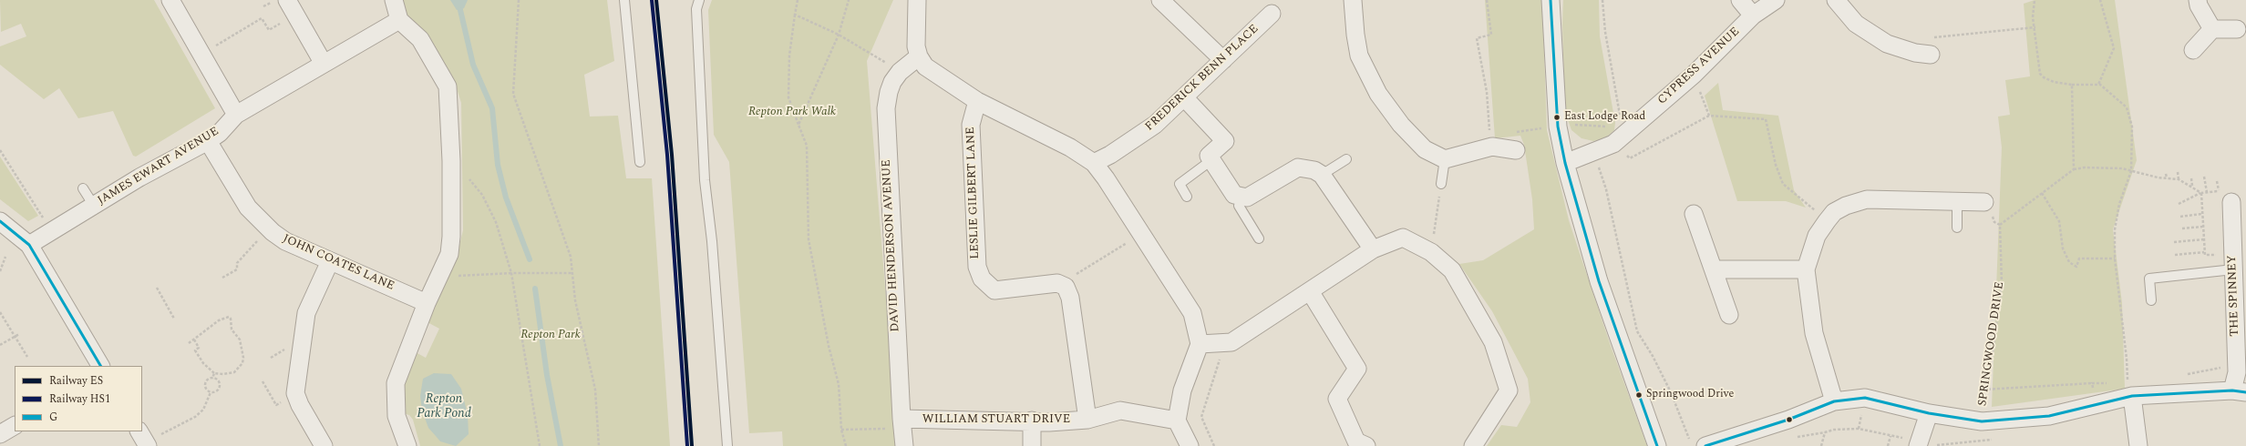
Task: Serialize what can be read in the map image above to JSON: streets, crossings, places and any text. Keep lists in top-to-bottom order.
{
  "streets": {
    "street": [
      "CYPRESS AVENUE",
      "FREDERICK BENN PLACE",
      "JAMES EWART AVENUE",
      "LESLIE GILBERT LANE",
      "DAVID HENDERSON AVENUE",
      "JOHN COATES LANE",
      "THE SPINNEY",
      "SPRINGWOOD DRIVE",
      "WILLIAM STUART DRIVE"
    ]
  },
  "crossings": [
    ["JAMES EWART AVENUE", "JOHN COATES LANE"],
    ["DAVID HENDERSON AVENUE", "WILLIAM STUART DRIVE"],
    ["THE SPINNEY", "SPRINGWOOD DRIVE"]
  ],
  "water": ["Repton Park Pond"],
  "parks": ["Repton Park Walk", "Repton Park"],
  "places": ["East Lodge Road", "Springwood Drive"],
  "lines": ["rail line ES", "rail line HS1", "transit line G"],
  "legend": ["Railway ES", "Railway HS1", "G"]
}
